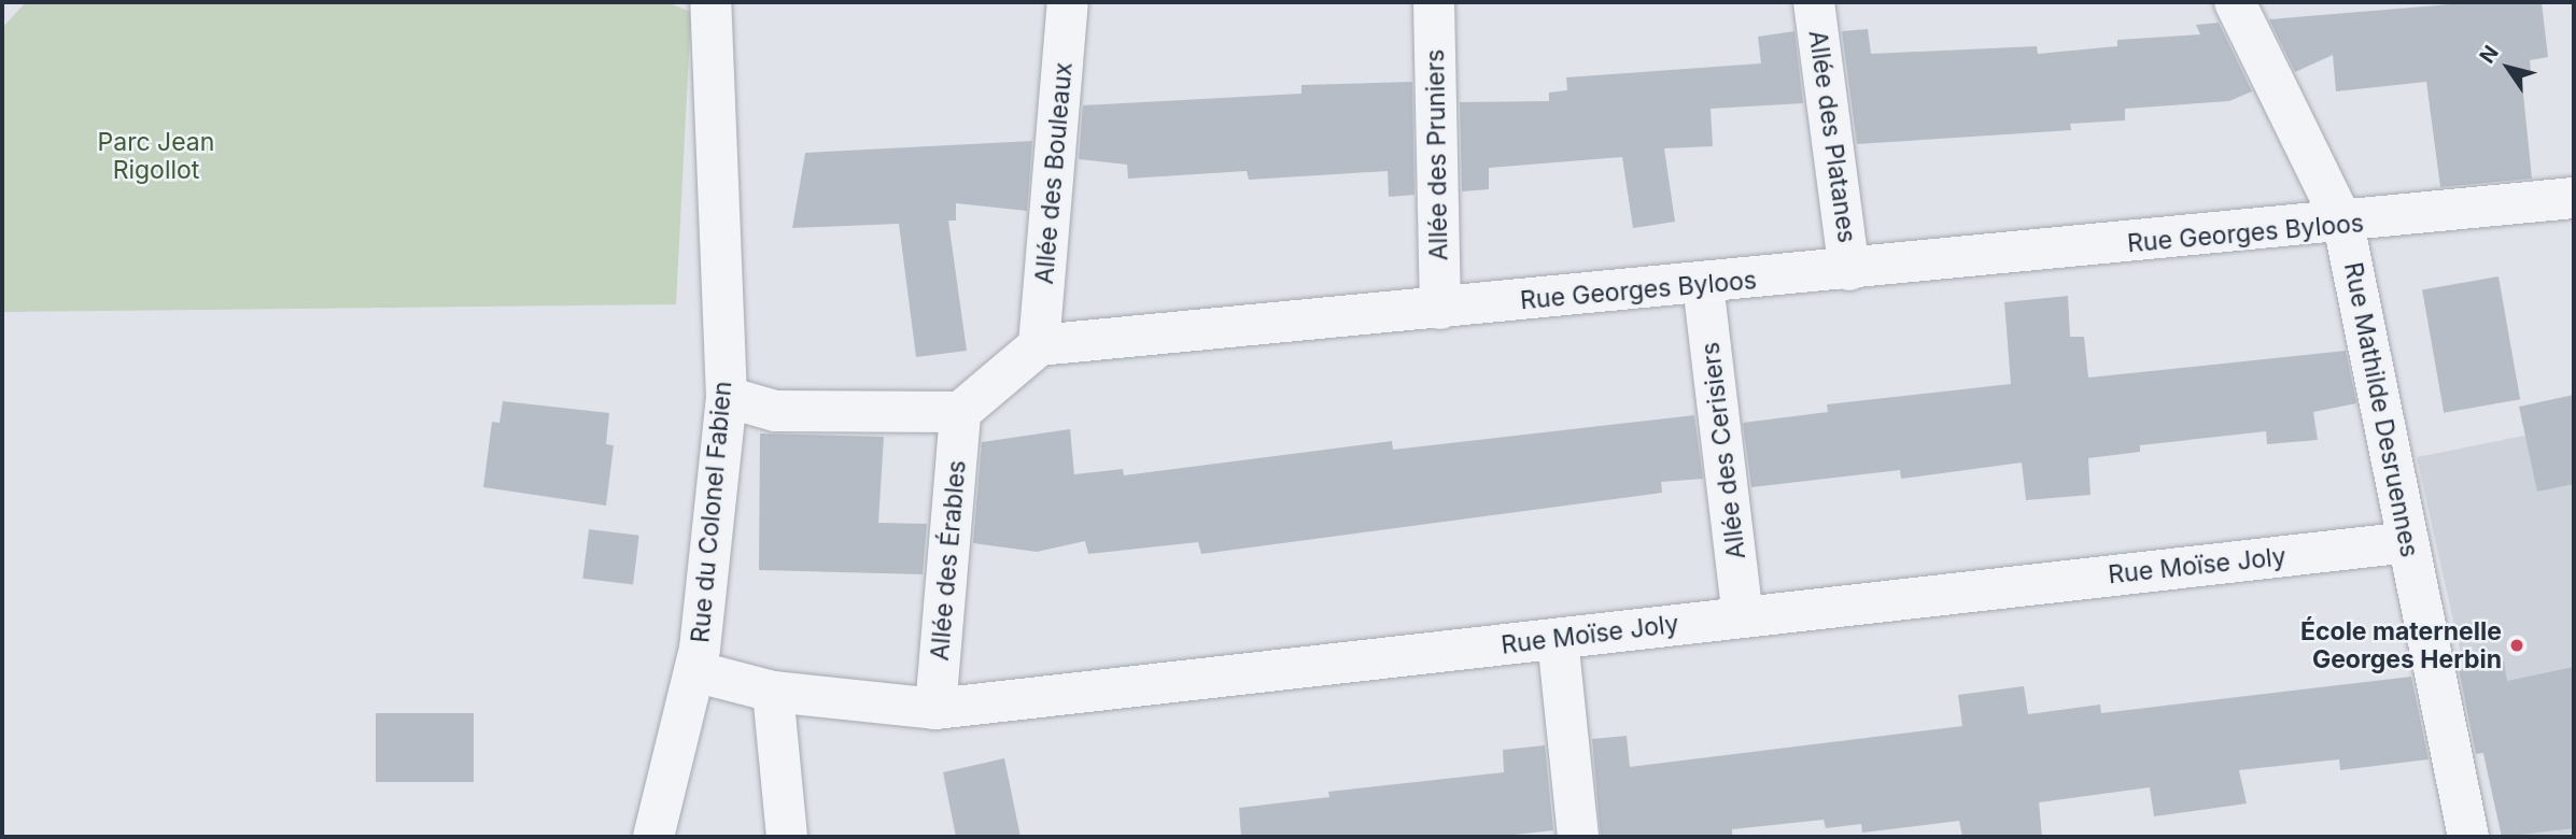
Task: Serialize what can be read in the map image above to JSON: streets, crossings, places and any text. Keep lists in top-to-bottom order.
{
  "streets": {
    "street": [
      "Allée des Platanes",
      "Allée des Pruniers",
      "Allée des Bouleaux",
      "Rue Georges Byloos",
      "Rue Mathilde Desruennes",
      "Allée des Cerisiers",
      "Rue du Colonel Fabien",
      "Allée des Érables",
      "Rue Moïse Joly"
    ]
  },
  "crossings": [
    ["Allée des Platanes", "Rue Georges Byloos"],
    ["Allée des Pruniers", "Rue Georges Byloos"],
    ["Allée des Bouleaux", "Rue Georges Byloos"],
    ["Rue Georges Byloos", "Rue Mathilde Desruennes"],
    ["Rue Georges Byloos", "Allée des Cerisiers"],
    ["Rue Mathilde Desruennes", "Rue Moïse Joly"],
    ["Allée des Cerisiers", "Rue Moïse Joly"],
    ["Rue du Colonel Fabien", "Rue Moïse Joly"],
    ["Allée des Érables", "Rue Moïse Joly"]
  ],
  "parks": ["Parc Jean Rigollot"],
  "places": ["École maternelle Georges Herbin"],
  "north": "top left"
}
